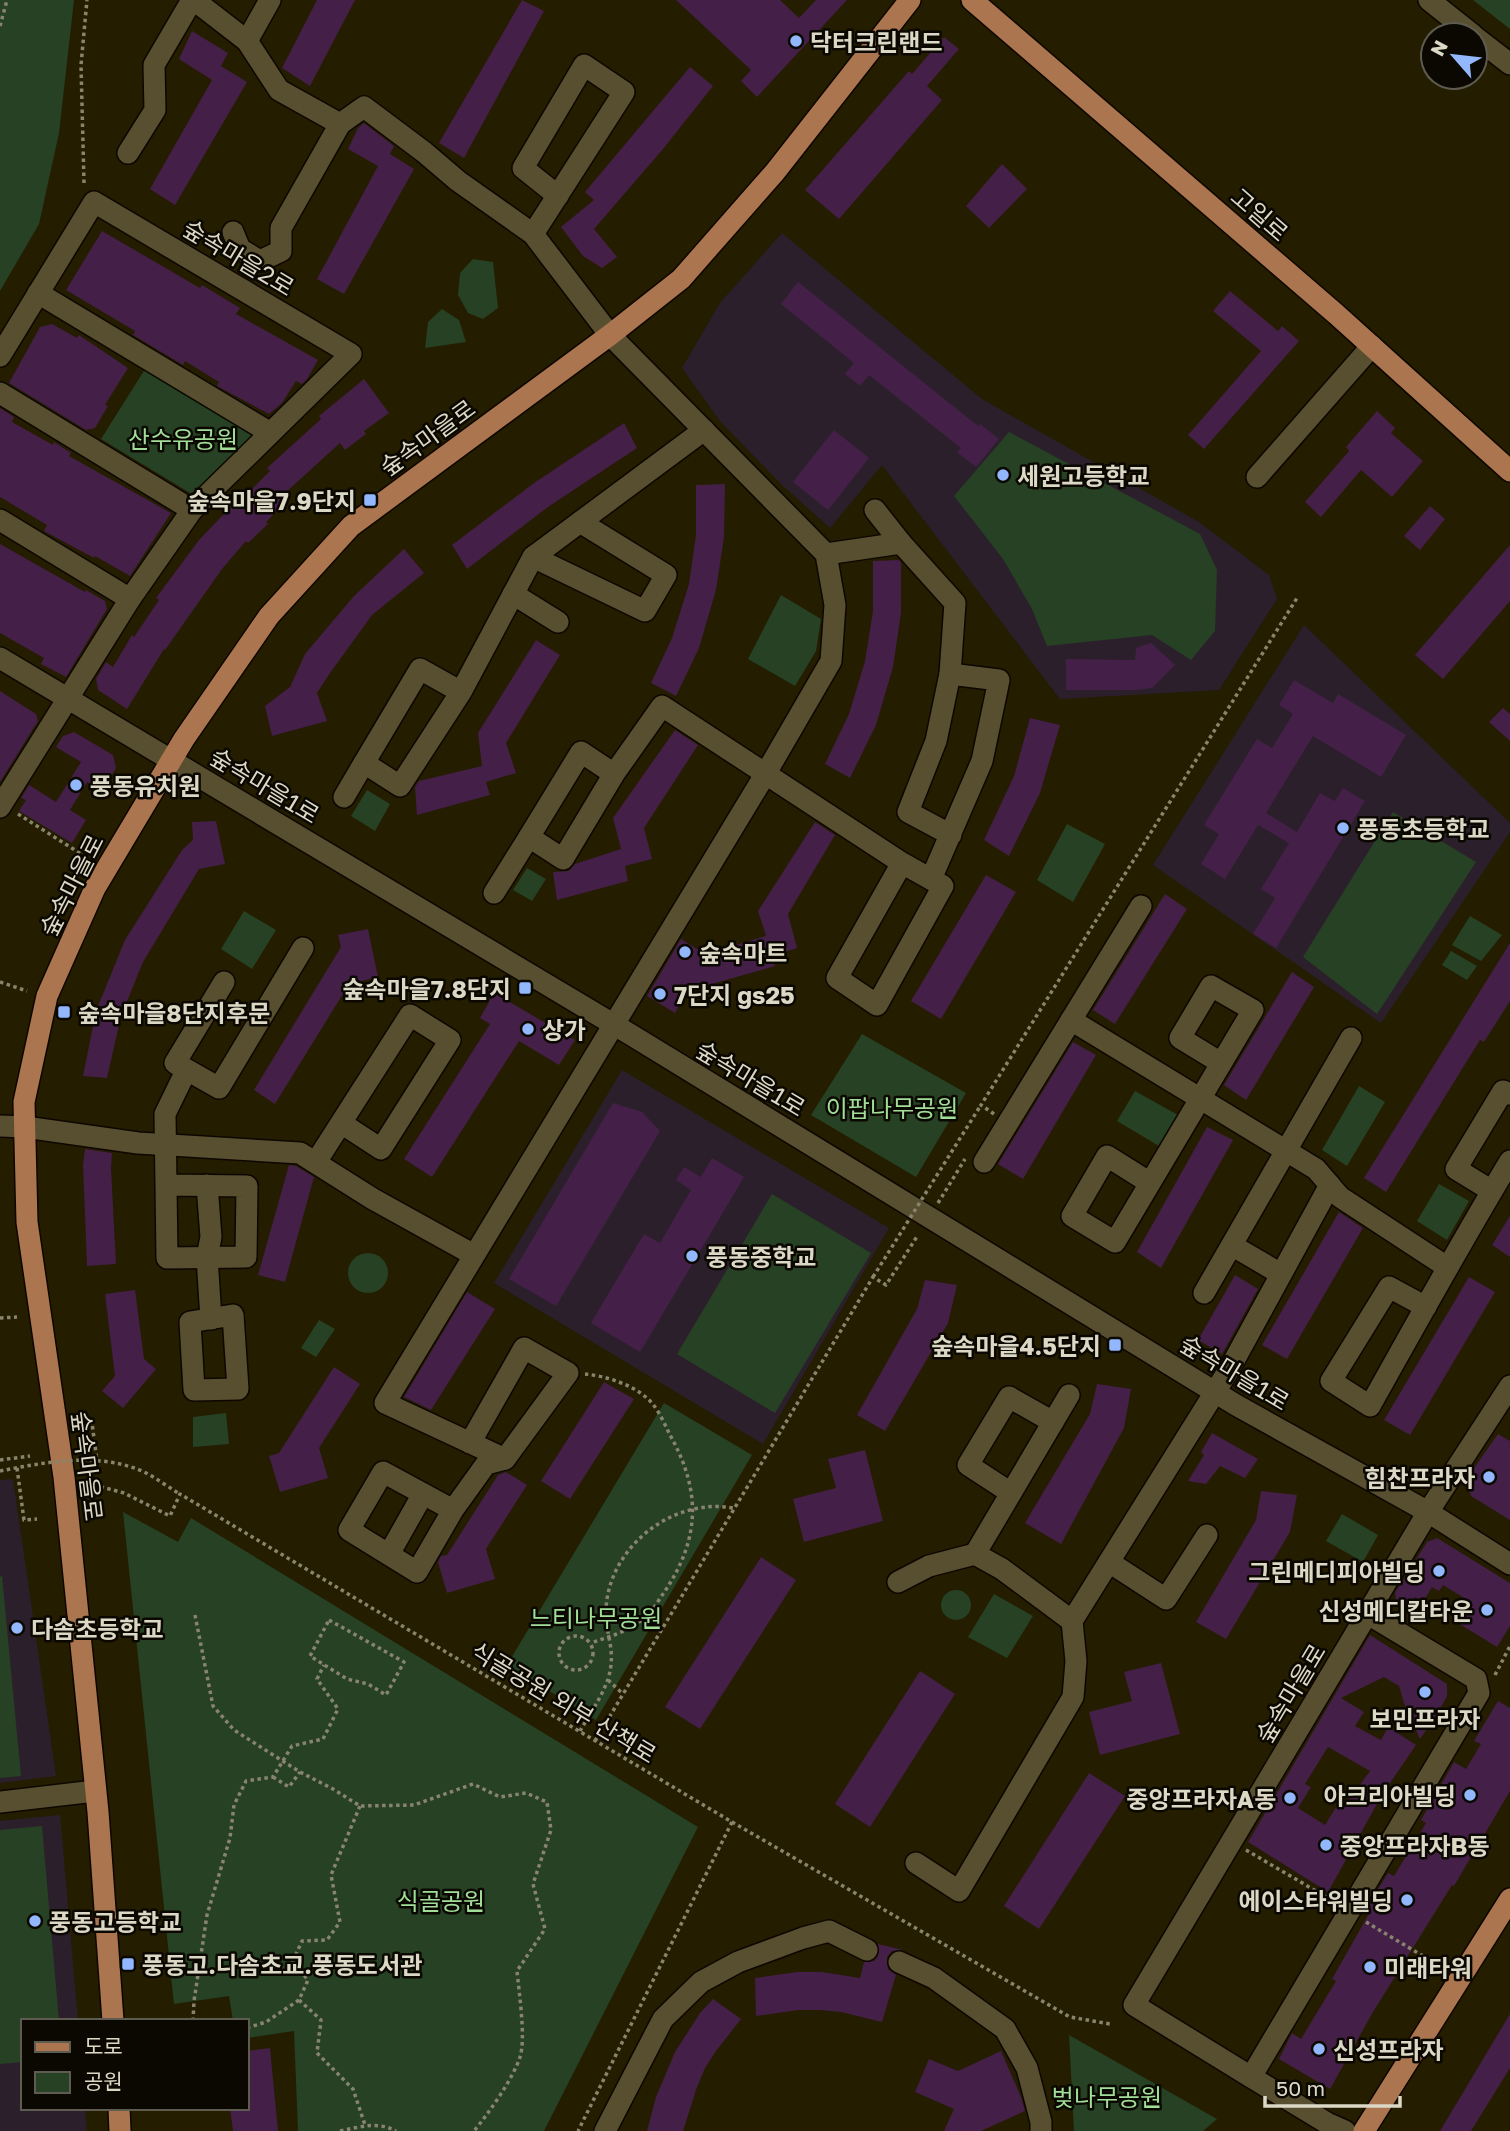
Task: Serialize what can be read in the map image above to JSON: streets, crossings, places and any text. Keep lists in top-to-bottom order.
{
  "streets": {
    "main road": ["고일로", "숲속마을로"],
    "street": ["숲속마을2로", "숲속마을1로"],
    "path": ["식골공원 외부 산책로"]
  },
  "crossings": [
    ["숲속마을2로", "숲속마을1로"],
    ["숲속마을로", "숲속마을1로"]
  ],
  "parks": [
    "산수유공원",
    "이팝나무공원",
    "느티나무공원",
    "식골공원",
    "벚나무공원"
  ],
  "places": {
    "other": [
      "닥터크린랜드",
      "세원고등학교",
      "풍동유치원",
      "풍동초등학교",
      "숲속마트",
      "7단지 gs25",
      "상가",
      "풍동중학교",
      "힘찬프라자",
      "그린메디피아빌딩",
      "신성메디칼타운",
      "다솜초등학교",
      "보민프라자",
      "아크리아빌딩",
      "중앙프라자A동",
      "중앙프라자B동",
      "에이스타워빌딩",
      "풍동고등학교",
      "미래타워",
      "신성프라자"
    ],
    "transit": [
      "숲속마을7.9단지",
      "숲속마을7.8단지",
      "숲속마을8단지후문",
      "숲속마을4.5단지",
      "풍동고.다솜초교.풍동도서관"
    ]
  },
  "legend": ["도로", "공원"],
  "scale_bar": "50 m",
  "north": "top left"
}
